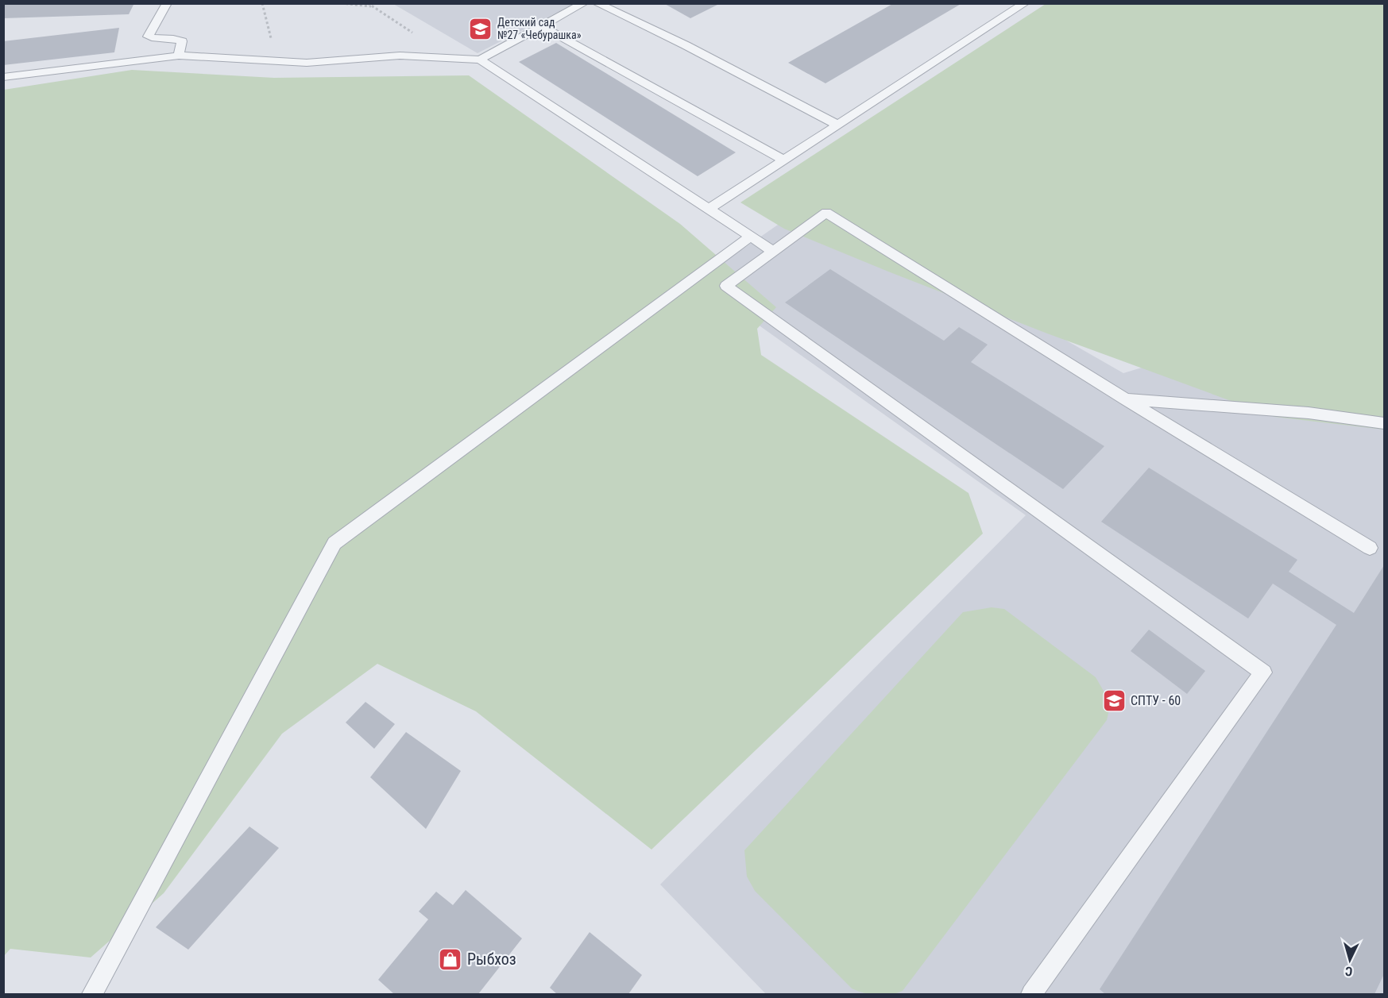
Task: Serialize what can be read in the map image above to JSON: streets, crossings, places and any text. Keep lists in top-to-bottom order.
{
  "places": {
    "school or university": ["Детский сад №27 «Чебурашка»", "СПТУ - 60"],
    "shop": ["Рыбхоз"]
  },
  "north": "bottom"
}
